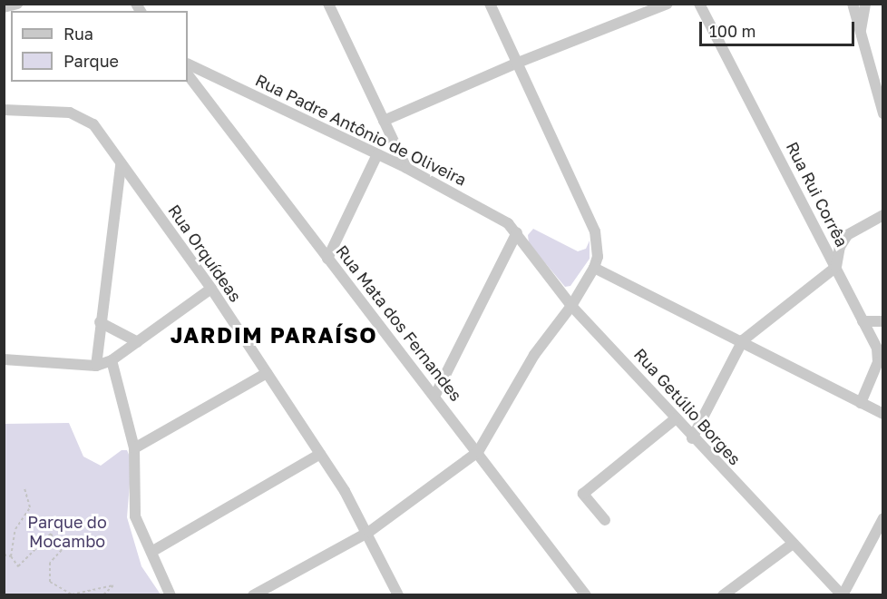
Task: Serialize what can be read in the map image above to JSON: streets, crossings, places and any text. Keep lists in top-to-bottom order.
{
  "streets": {
    "street": [
      "Rua Padre Antônio de Oliveira",
      "Rua Rui Corrêa",
      "Rua Orquídeas",
      "Rua Mata dos Fernandes",
      "Rua Getúlio Borges"
    ]
  },
  "crossings": [
    ["Rua Padre Antônio de Oliveira", "Rua Getúlio Borges"]
  ],
  "districts": ["JARDIM PARAÍSO"],
  "parks": ["Parque do Mocambo"],
  "legend": ["Rua", "Parque"],
  "scale_bar": "100 m"
}
